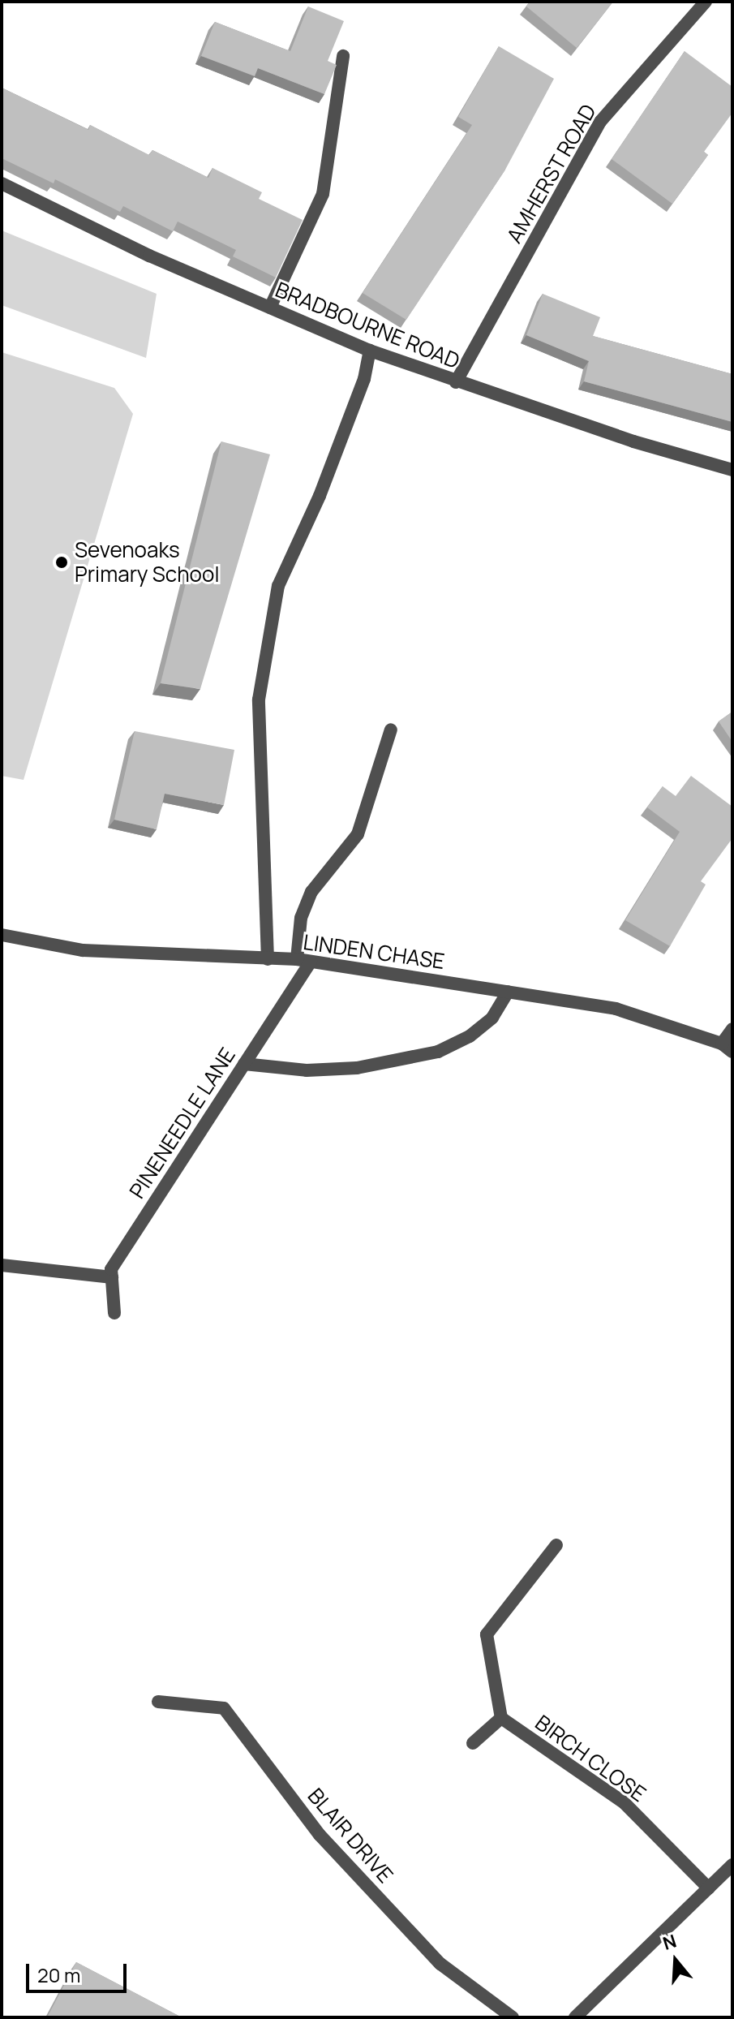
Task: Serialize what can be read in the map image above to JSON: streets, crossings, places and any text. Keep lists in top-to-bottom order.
{
  "streets": {
    "street": [
      "AMHERST ROAD",
      "BRADBOURNE ROAD",
      "LINDEN CHASE",
      "PINENEEDLE LANE",
      "BIRCH CLOSE",
      "BLAIR DRIVE"
    ]
  },
  "crossings": [
    ["AMHERST ROAD", "BRADBOURNE ROAD"],
    ["LINDEN CHASE", "PINENEEDLE LANE"]
  ],
  "places": ["Sevenoaks Primary School"],
  "scale_bar": "20 m",
  "north": "top"
}
